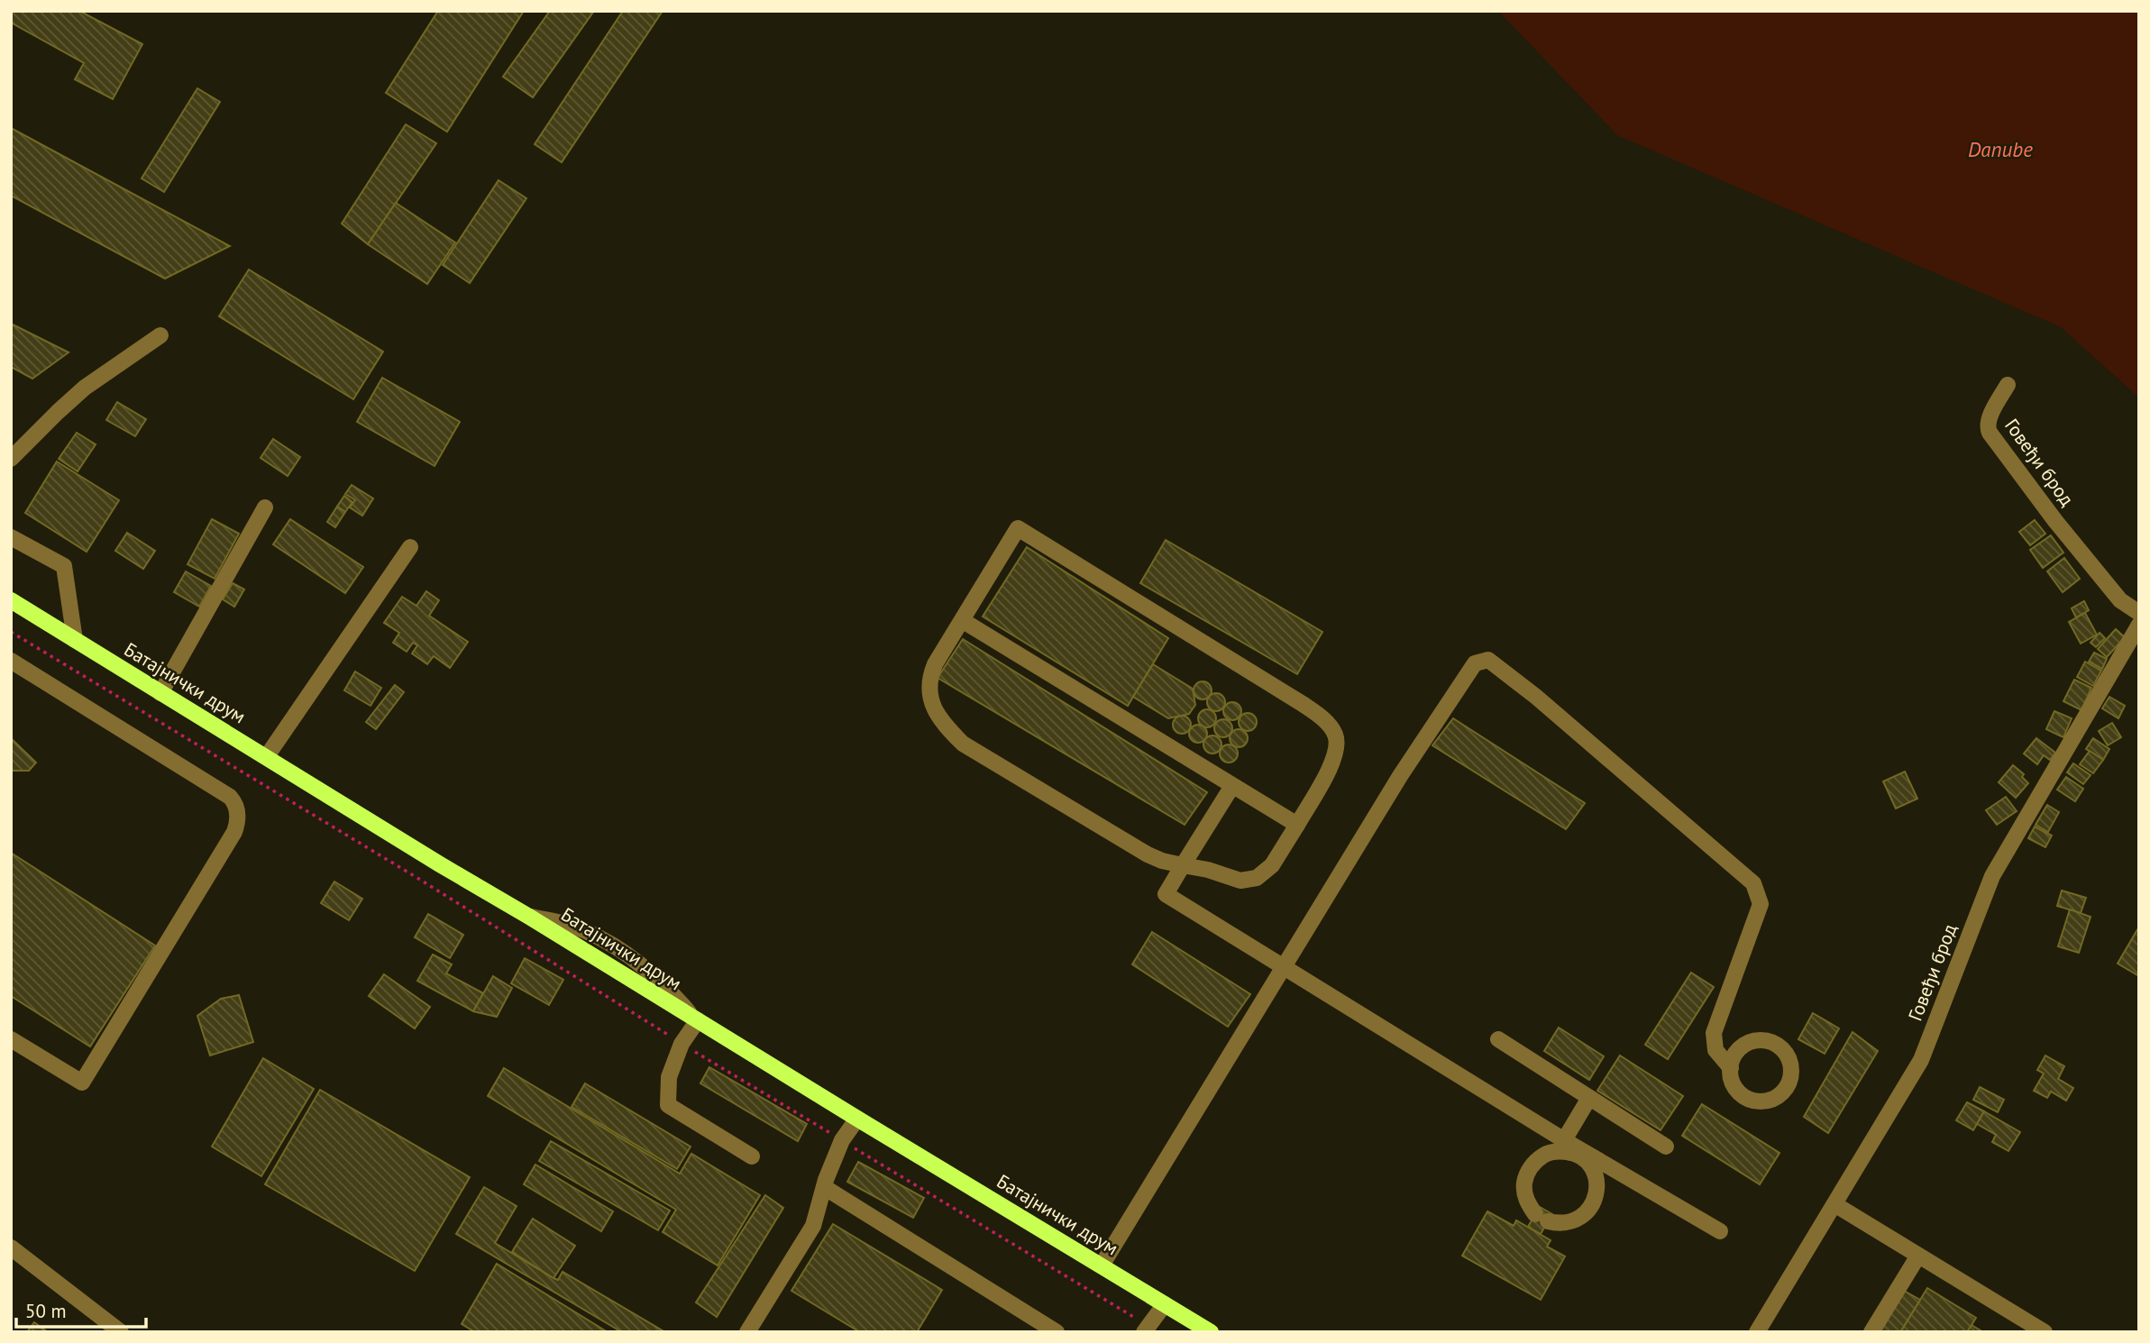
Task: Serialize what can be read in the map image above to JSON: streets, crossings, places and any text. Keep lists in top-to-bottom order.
{
  "streets": {
    "main road": ["Батајнички друм"],
    "street": ["Говеђи брод"]
  },
  "water": ["Danube"],
  "scale_bar": "50 m"
}
